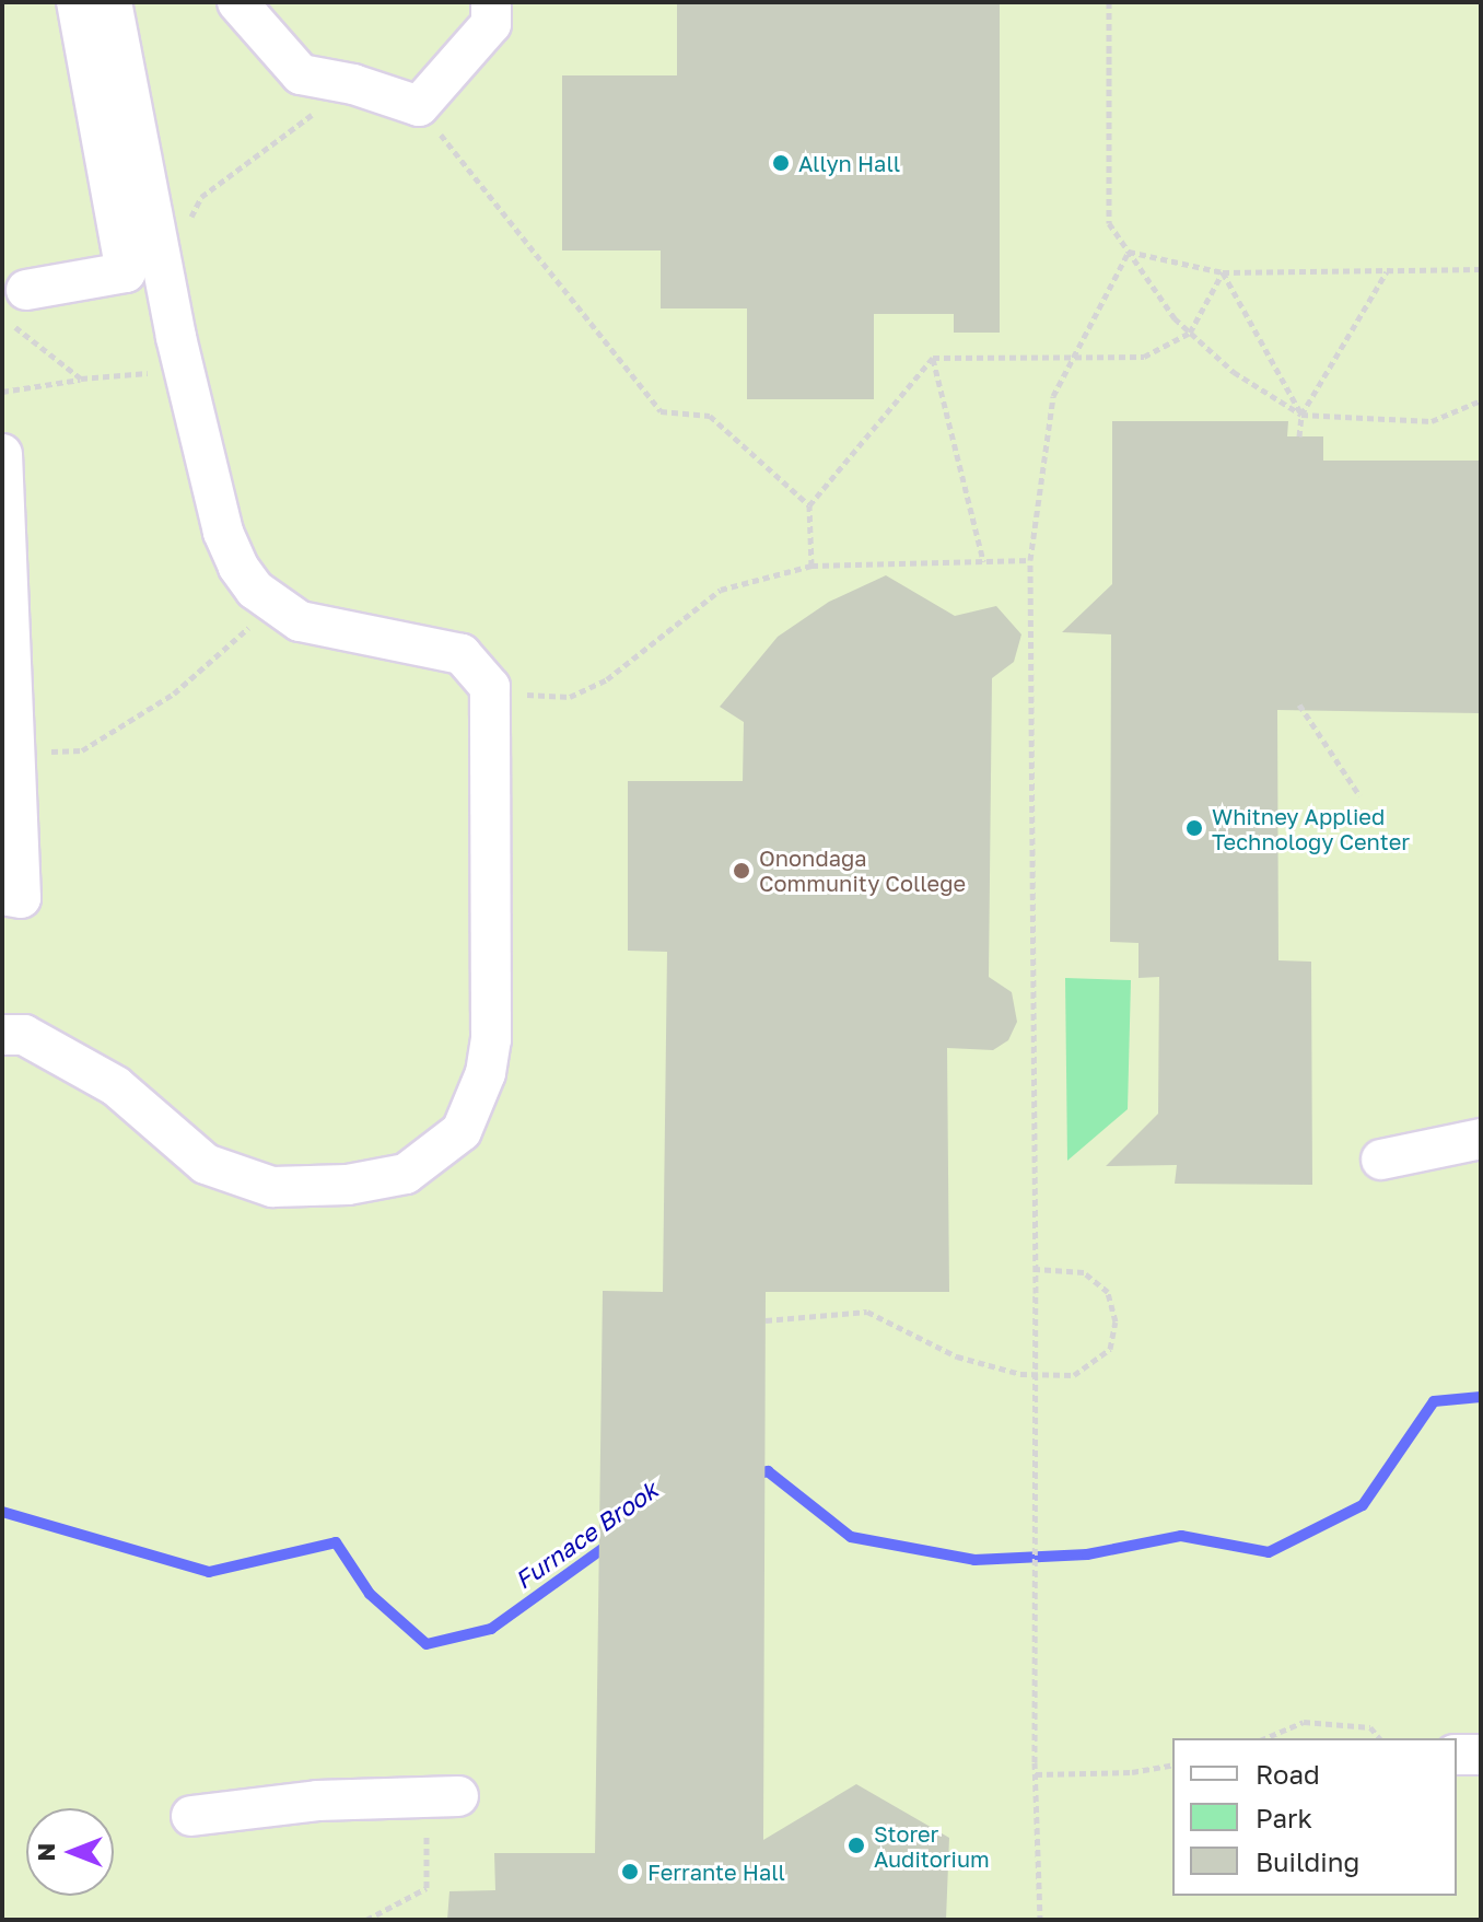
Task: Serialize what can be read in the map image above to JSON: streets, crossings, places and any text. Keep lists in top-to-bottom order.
{
  "water": ["Furnace Brook"],
  "places": [
    "Allyn Hall",
    "Whitney Applied Technology Center",
    "Onondaga Community College",
    "Storer Auditorium",
    "Ferrante Hall"
  ],
  "legend": ["Road", "Park", "Building"],
  "north": "left"
}
